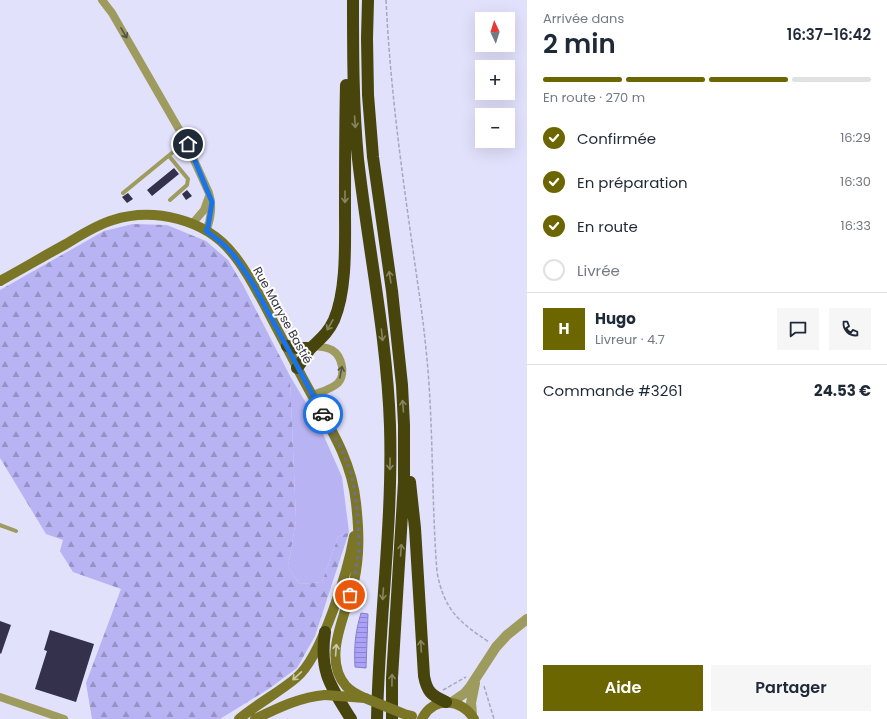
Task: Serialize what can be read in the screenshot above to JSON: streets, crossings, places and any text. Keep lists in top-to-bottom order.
{
  "streets": {
    "main road": ["Rue Maryse Bastié"]
  },
  "north": "top",
  "page": {
    "heading": ["2 min", "Arrivée dans", "16:37–16:42"],
    "panel": [
      "Hugo",
      "Livreur · 4.7",
      "Commande #3261",
      "24.53 €"
    ],
    "map_buttons": ["+", "−"],
    "bar": "En route · 270 m",
    "list": [
      ["Confirmée", "16:29"],
      ["En préparation", "16:30"],
      ["En route", "16:33"],
      "Livrée"
    ],
    "round": "H",
    "buttons": ["Aide", "Partager"]
  }
}
